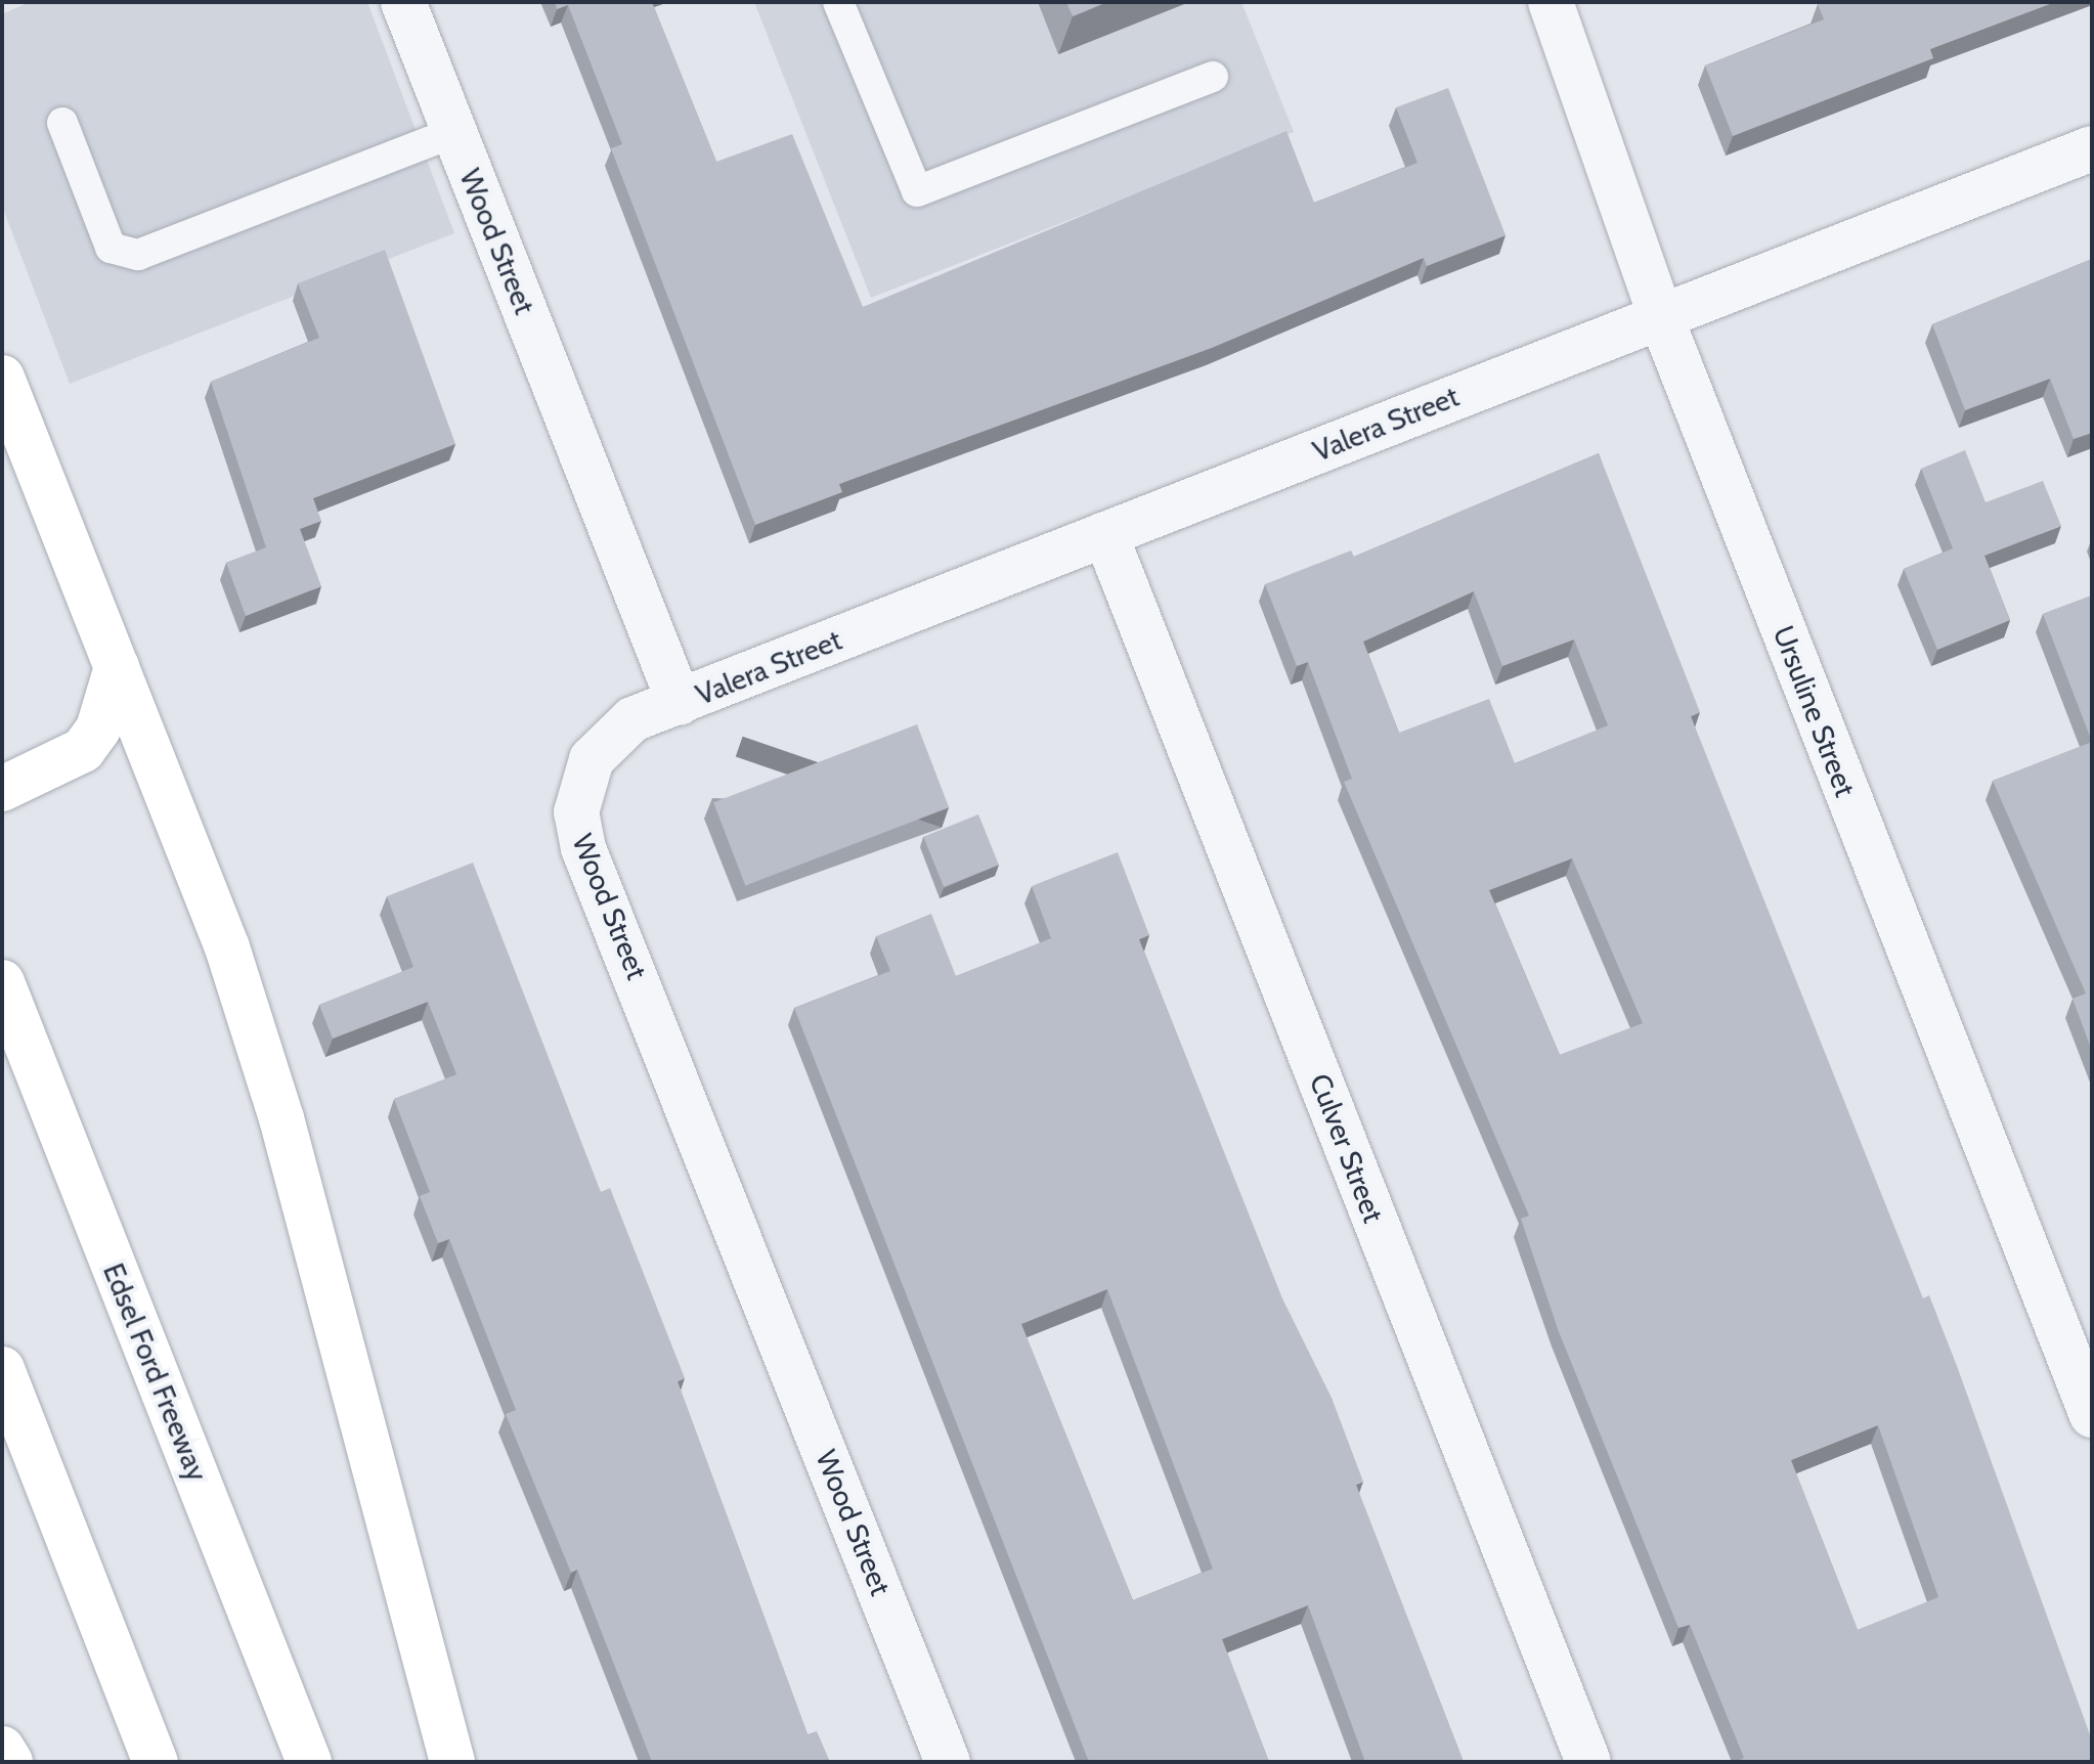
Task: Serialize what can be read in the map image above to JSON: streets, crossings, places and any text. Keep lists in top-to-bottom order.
{
  "streets": {
    "highway": ["Edsel Ford Freeway"],
    "street": [
      "Wood Street",
      "Valera Street",
      "Ursuline Street",
      "Culver Street"
    ]
  },
  "crossings": [
    ["Wood Street", "Valera Street"],
    ["Valera Street", "Ursuline Street"],
    ["Valera Street", "Culver Street"]
  ]
}
